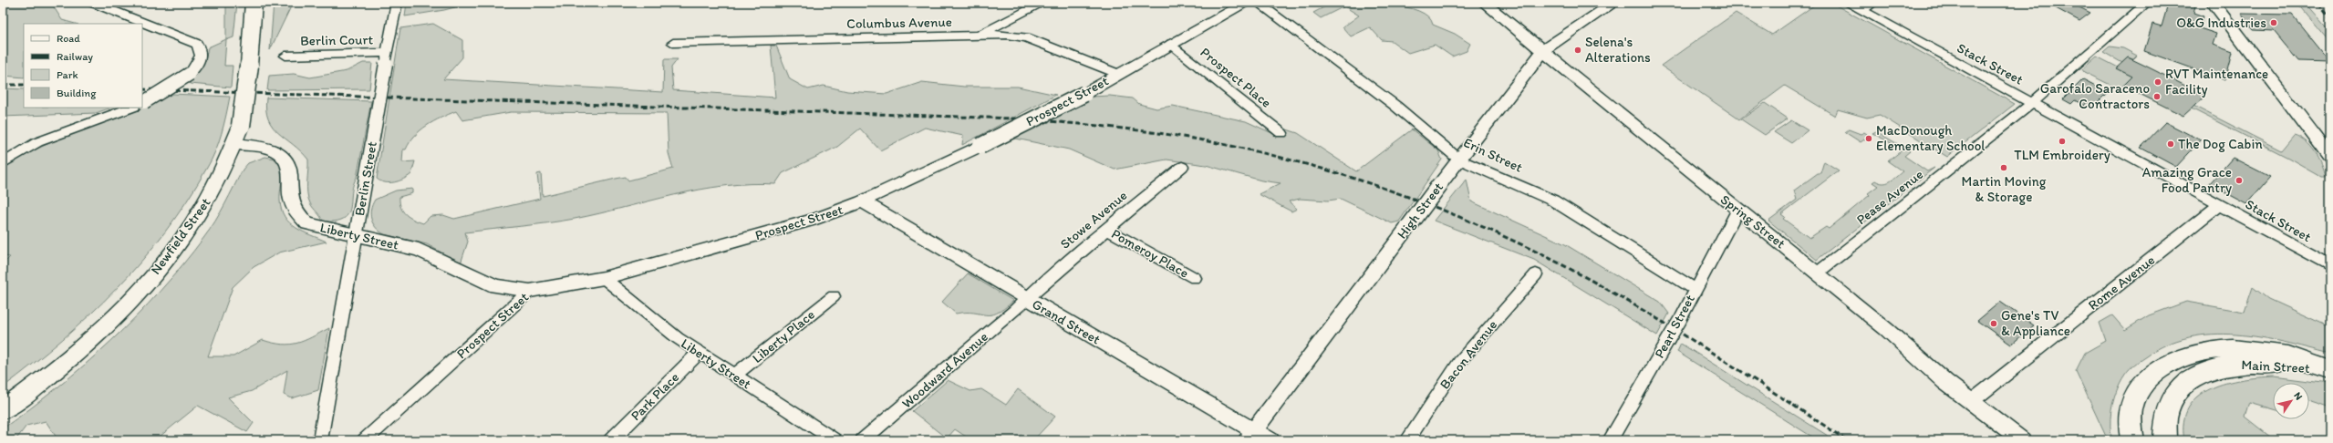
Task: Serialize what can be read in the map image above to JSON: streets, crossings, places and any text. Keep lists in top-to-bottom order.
{
  "streets": {
    "highway": ["Main Street"],
    "main road": ["Newfield Street"],
    "street": [
      "Columbus Avenue",
      "Berlin Court",
      "Stack Street",
      "Prospect Place",
      "Prospect Street",
      "Erin Street",
      "Berlin Street",
      "Pease Avenue",
      "High Street",
      "Stowe Avenue",
      "Spring Street",
      "Liberty Street",
      "Pomeroy Place",
      "Rome Avenue",
      "Grand Street",
      "Pearl Street",
      "Liberty Place",
      "Bacon Avenue",
      "Woodward Avenue",
      "Park Place"
    ]
  },
  "crossings": [
    ["Columbus Avenue", "Prospect Street"],
    ["Berlin Court", "Berlin Street"],
    ["Stack Street", "Pease Avenue"],
    ["Stack Street", "Rome Avenue"],
    ["Prospect Place", "Prospect Street"],
    ["Prospect Street", "Liberty Street"],
    ["Prospect Street", "Grand Street"],
    ["Erin Street", "High Street"],
    ["Erin Street", "Pearl Street"],
    ["Berlin Street", "Liberty Street"],
    ["Pease Avenue", "Spring Street"],
    ["High Street", "Spring Street"],
    ["High Street", "Grand Street"],
    ["Stowe Avenue", "Pomeroy Place"],
    ["Stowe Avenue", "Grand Street"],
    ["Stowe Avenue", "Woodward Avenue"],
    ["Spring Street", "Rome Avenue"],
    ["Spring Street", "Pearl Street"],
    ["Newfield Street", "Liberty Street"],
    ["Liberty Street", "Liberty Place"],
    ["Liberty Street", "Park Place"],
    ["Grand Street", "Woodward Avenue"]
  ],
  "places": [
    "O&G Industries",
    "Selena's Alterations",
    "RVT Maintenance Facility",
    "Garofalo Saraceno Contractors",
    "MacDonough Elementary School",
    "TLM Embroidery",
    "The Dog Cabin",
    "Martin Moving & Storage",
    "Amazing Grace Food Pantry",
    "Gene's TV & Appliance"
  ],
  "legend": [
    "Road",
    "Railway",
    "Park",
    "Building"
  ],
  "north": "top right"
}
